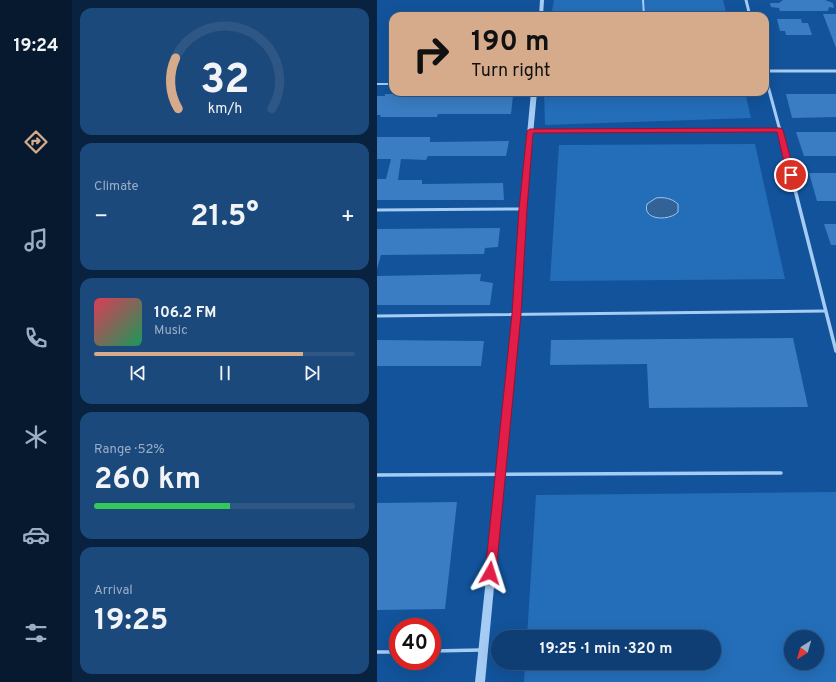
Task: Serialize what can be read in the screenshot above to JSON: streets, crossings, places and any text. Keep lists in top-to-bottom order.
{
  "north": "bottom left",
  "page": {
    "tabs": "19:24",
    "turn": ["190 m", "Turn right"],
    "tile": [
      "Climate",
      ["Range · 52%", "260 km"],
      ["Arrival", "19:25"]
    ],
    "heat": ["−", "21.5°", "+"],
    "song": ["106.2 FM", "Music"],
    "limit": "40",
    "trip": "19:25 · 1 min · 320 m",
    "gauge": ["32", "km/h"]
  }
}
